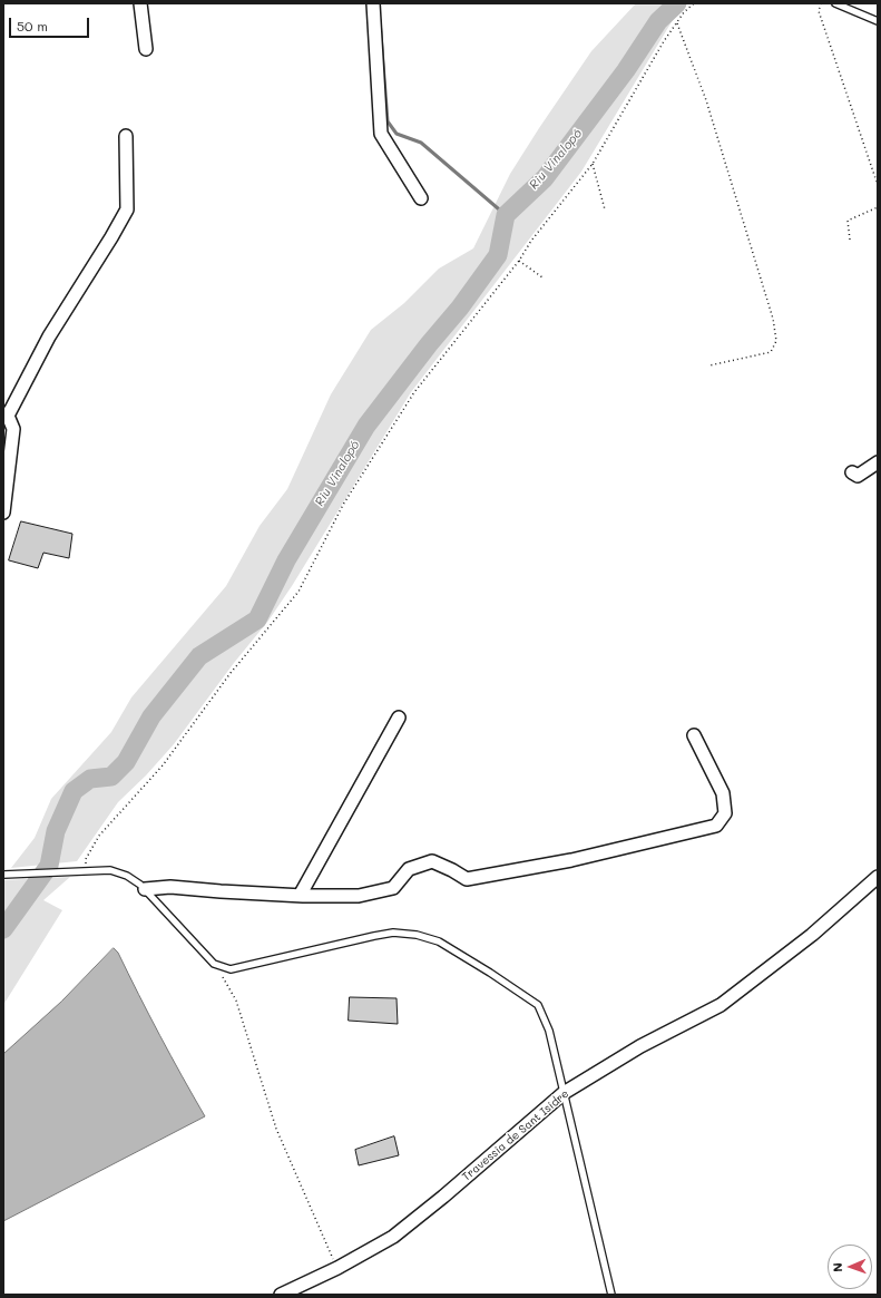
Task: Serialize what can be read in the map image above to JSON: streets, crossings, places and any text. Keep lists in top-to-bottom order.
{
  "streets": {
    "street": ["Travessia de Sant Isidre"]
  },
  "water": ["Riu Vinalopó"],
  "scale_bar": "50 m",
  "north": "left"
}
